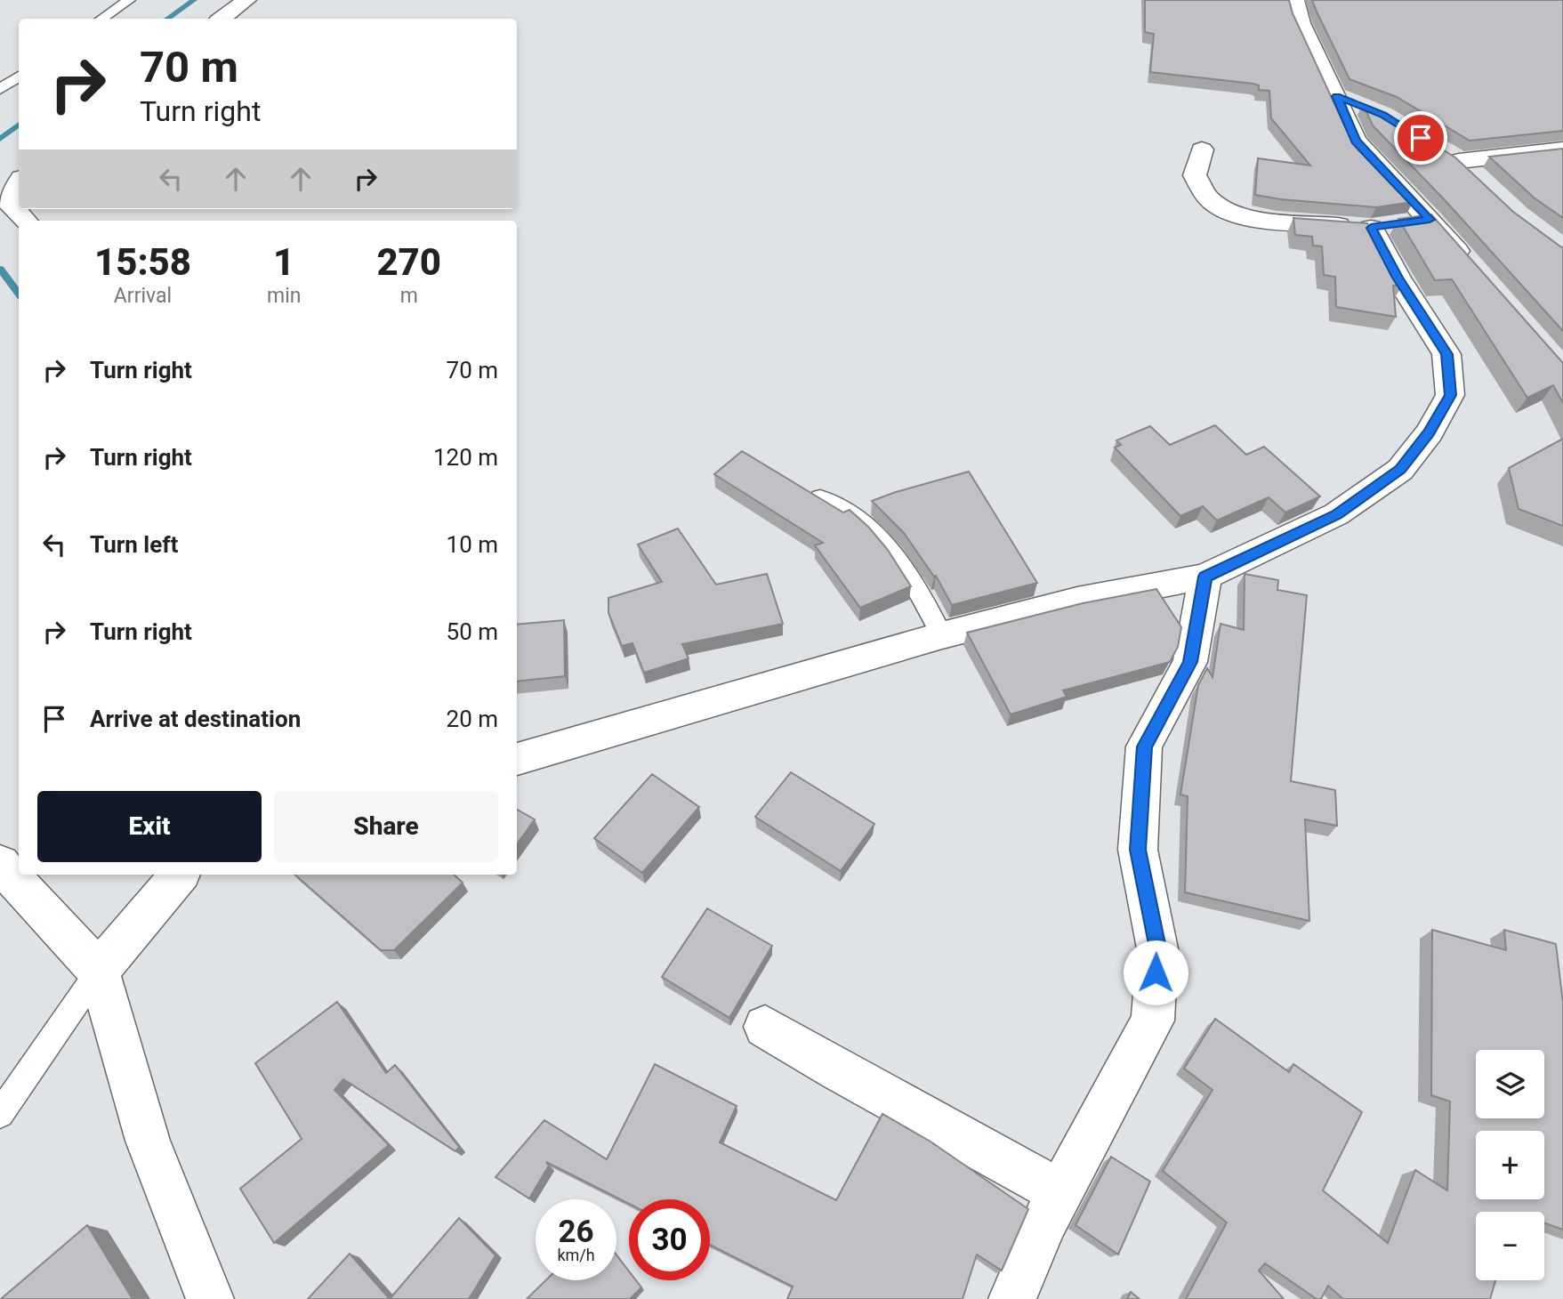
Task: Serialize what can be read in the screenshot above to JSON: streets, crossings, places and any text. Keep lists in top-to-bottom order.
{
  "page": {
    "turn": ["70 m", "Turn right"],
    "eta": [
      "15:58",
      "Arrival",
      "1",
      "min",
      "270",
      "m"
    ],
    "list": [
      {
        "name": "Turn right",
        "value": "70 m"
      },
      {
        "name": "Turn right",
        "value": "120 m"
      },
      {
        "name": "Turn left",
        "value": "10 m"
      },
      {
        "name": "Turn right",
        "value": "50 m"
      },
      {
        "name": "Arrive at destination",
        "value": "20 m"
      }
    ],
    "buttons": ["Exit", "Share"],
    "map_buttons": ["+", "−"],
    "speed": "26 km/h",
    "limit": "30"
  }
}
